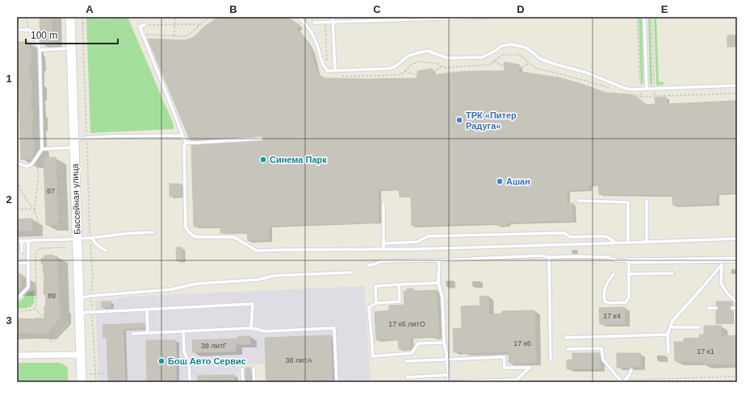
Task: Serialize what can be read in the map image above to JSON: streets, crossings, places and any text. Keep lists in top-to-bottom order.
{
  "streets": {
    "street": ["Бассейная улица"]
  },
  "places": [
    "ТРК «Питер Радуга»",
    "Синема Парк",
    "Ашан",
    "Бош Авто Сервис"
  ],
  "house_numbers": [
    "87",
    "89",
    "17 к4",
    "17 к6 литО",
    "17 к6",
    "38 литГ",
    "17 к1",
    "38 литА"
  ],
  "scale_bar": "100 m",
  "grid": {
    "columns": [
      "A",
      "B",
      "C",
      "D",
      "E"
    ],
    "rows": ["1", "2", "3"]
  }
}
